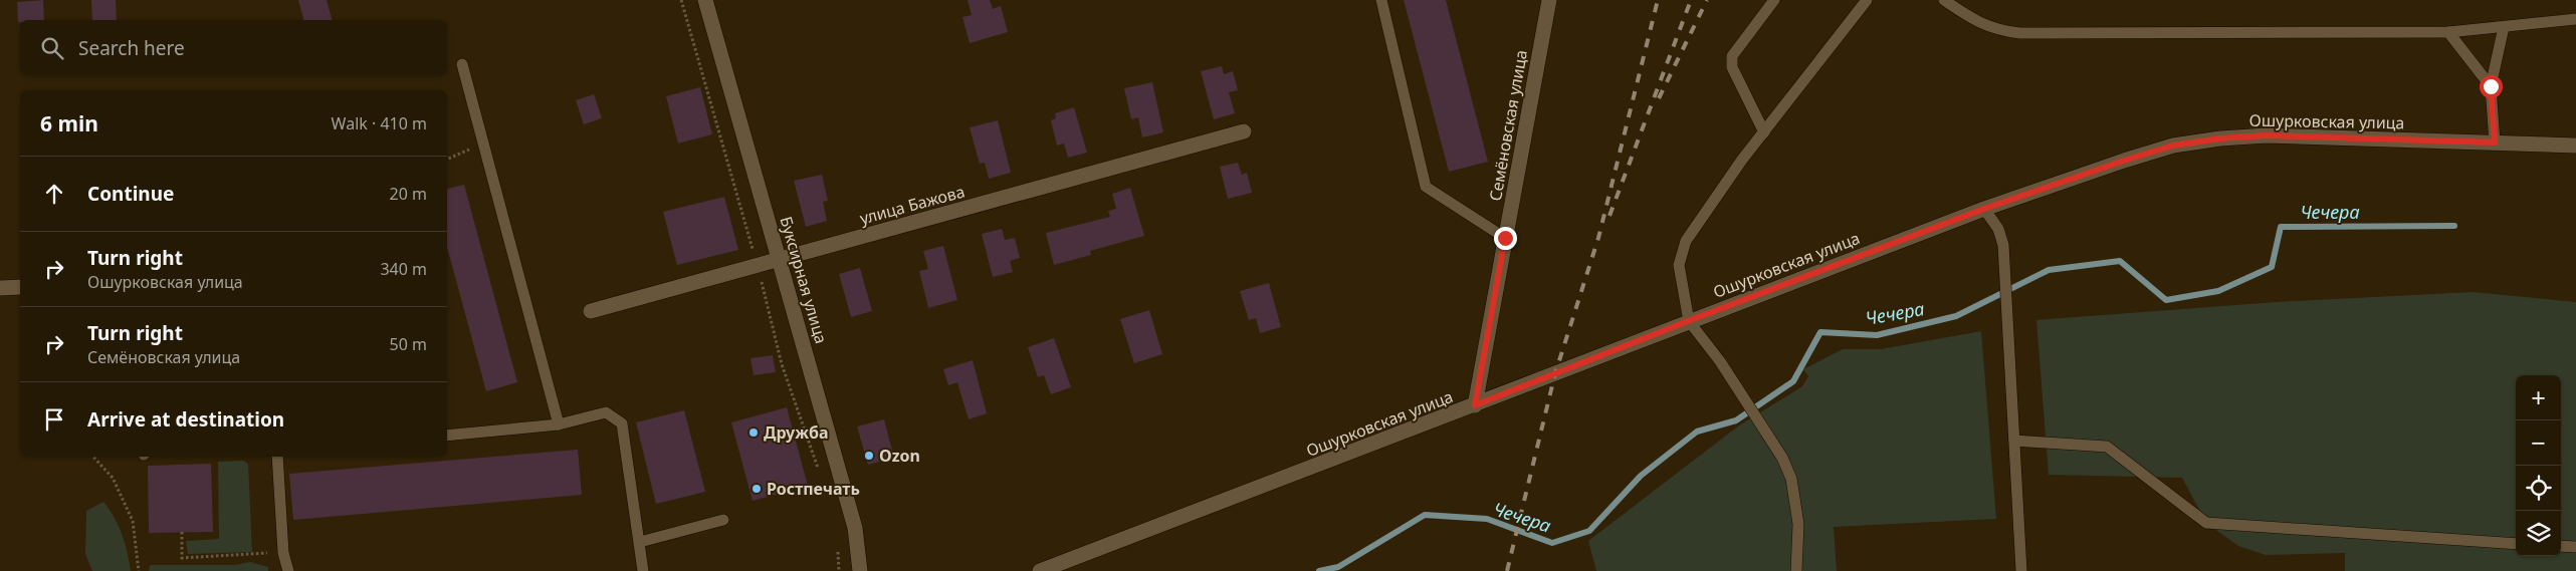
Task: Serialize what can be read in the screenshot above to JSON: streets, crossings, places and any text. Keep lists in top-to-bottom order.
{
  "streets": {
    "street": [
      "Ошурковская улица",
      "Семёновская улица",
      "улица Бажова",
      "Буксирная улица"
    ]
  },
  "crossings": [
    ["Ошурковская улица", "Семёновская улица"],
    ["улица Бажова", "Буксирная улица"]
  ],
  "water": ["Чечера"],
  "places": ["Дружба", "Ozon", "Ростпечать"],
  "page": {
    "search": "Search here",
    "heading": ["6 min", "Walk · 410 m"],
    "list": [
      ["Continue", "20 m"],
      ["Turn right", "Ошурковская улица", "340 m"],
      ["Turn right", "Семёновская улица", "50 m"],
      "Arrive at destination"
    ],
    "map_buttons": ["+", "−"]
  }
}
